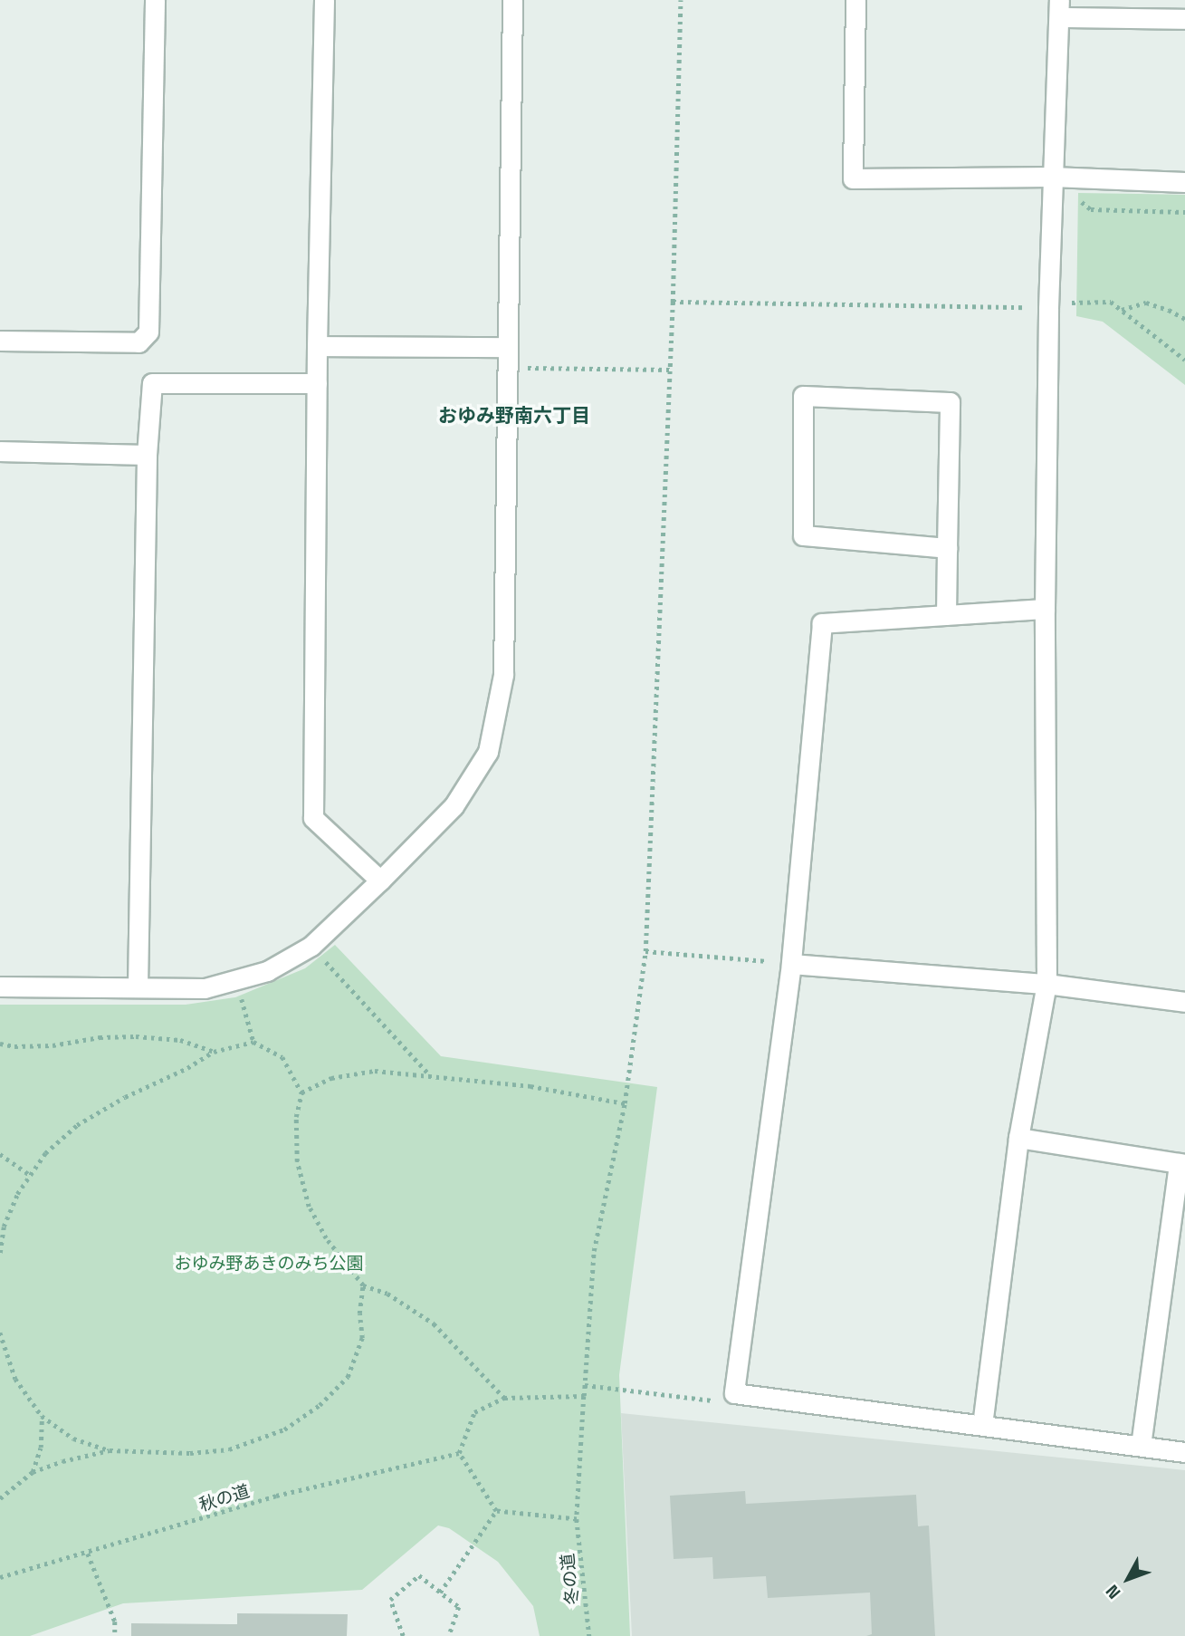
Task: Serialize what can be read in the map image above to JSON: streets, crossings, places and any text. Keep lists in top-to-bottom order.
{
  "streets": {
    "path": ["秋の道", "冬の道"]
  },
  "districts": ["おゆみ野南六丁目"],
  "parks": ["おゆみ野あきのみち公園"],
  "north": "bottom left"
}
